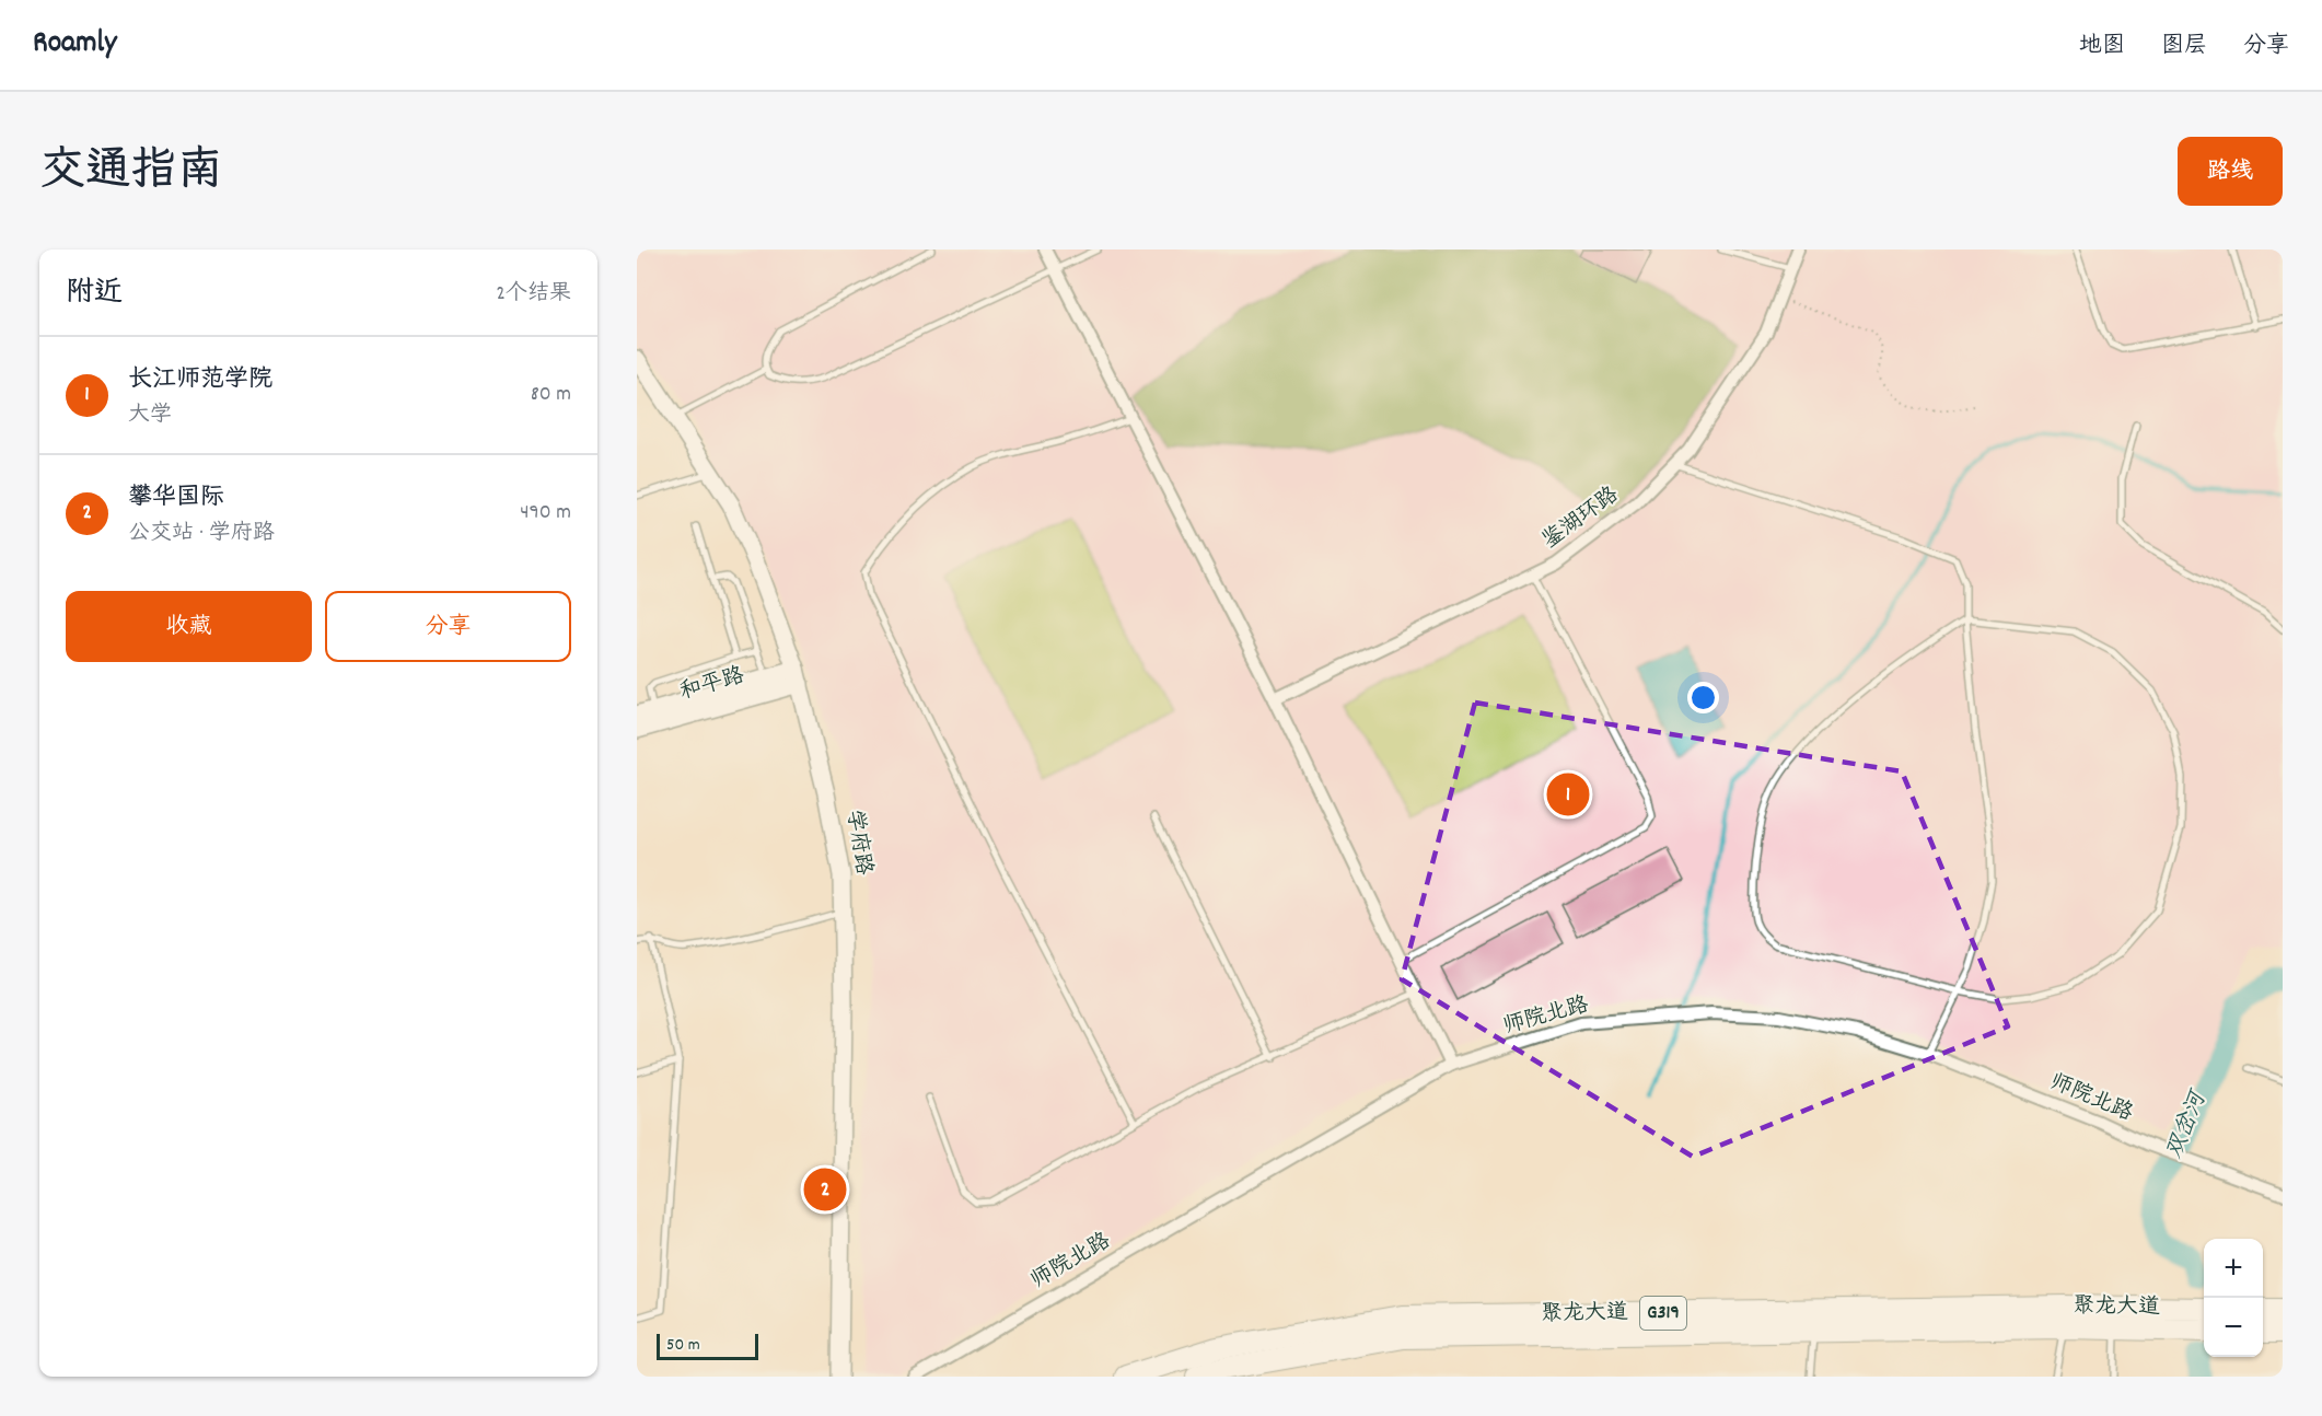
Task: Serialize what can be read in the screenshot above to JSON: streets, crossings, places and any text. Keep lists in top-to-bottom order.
{
  "streets": {
    "highway": ["聚龙大道", "G319"],
    "street": [
      "鉴湖环路",
      "和平路",
      "学府路",
      "师院北路"
    ]
  },
  "crossings": [
    ["和平路", "学府路"]
  ],
  "water": ["双岔河"],
  "scale_bar": "50 m",
  "page": {
    "header": "Roamly",
    "nav": ["地图", "图层", "分享"],
    "title": "交通指南",
    "buttons": [
      "路线",
      ["收藏", "分享"]
    ],
    "heading": ["附近", "2个结果"],
    "list": [
      {
        "mark": "1",
        "name": "长江师范学院",
        "note": "大学",
        "value": "80 m"
      },
      {
        "mark": "2",
        "name": "攀华国际",
        "note": "公交站 · 学府路",
        "value": "490 m"
      }
    ],
    "pins": ["1", "2"],
    "map_buttons": ["+", "−"],
    "scale": "50 m"
  }
}
